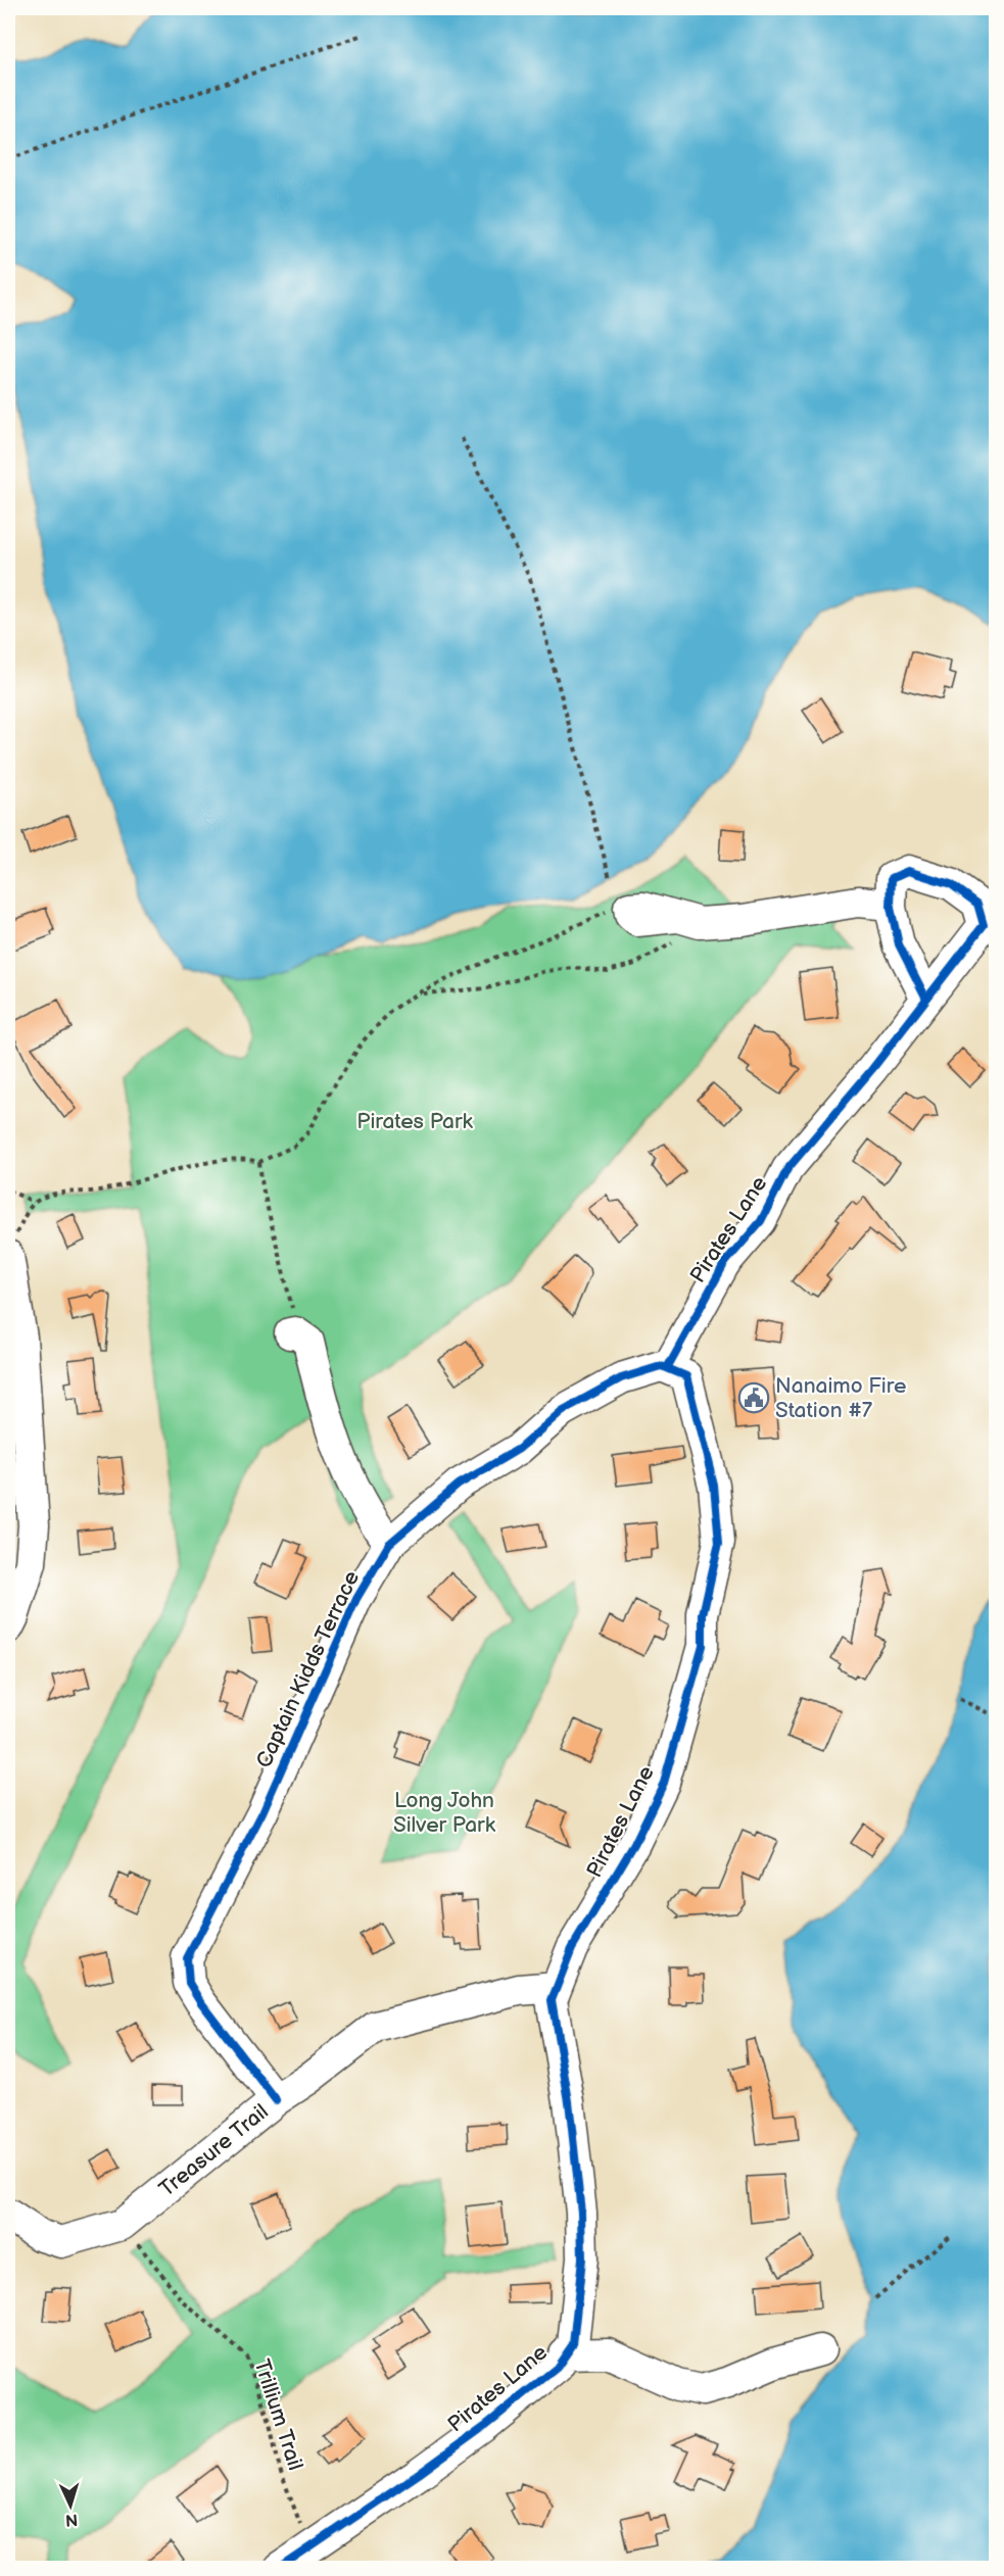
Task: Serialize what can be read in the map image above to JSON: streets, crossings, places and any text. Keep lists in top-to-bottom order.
{
  "streets": {
    "street": ["Pirates Lane", "Captain Kidds Terrace", "Treasure Trail"],
    "path": ["Trillium Trail"]
  },
  "crossings": [
    ["Pirates Lane", "Captain Kidds Terrace"],
    ["Pirates Lane", "Treasure Trail"],
    ["Pirates Lane", "Trillium Trail"],
    ["Captain Kidds Terrace", "Treasure Trail"],
    ["Treasure Trail", "Trillium Trail"]
  ],
  "parks": ["Pirates Park", "Long John Silver Park"],
  "places": {
    "public building": ["Nanaimo Fire Station #7"]
  },
  "north": "bottom"
}
